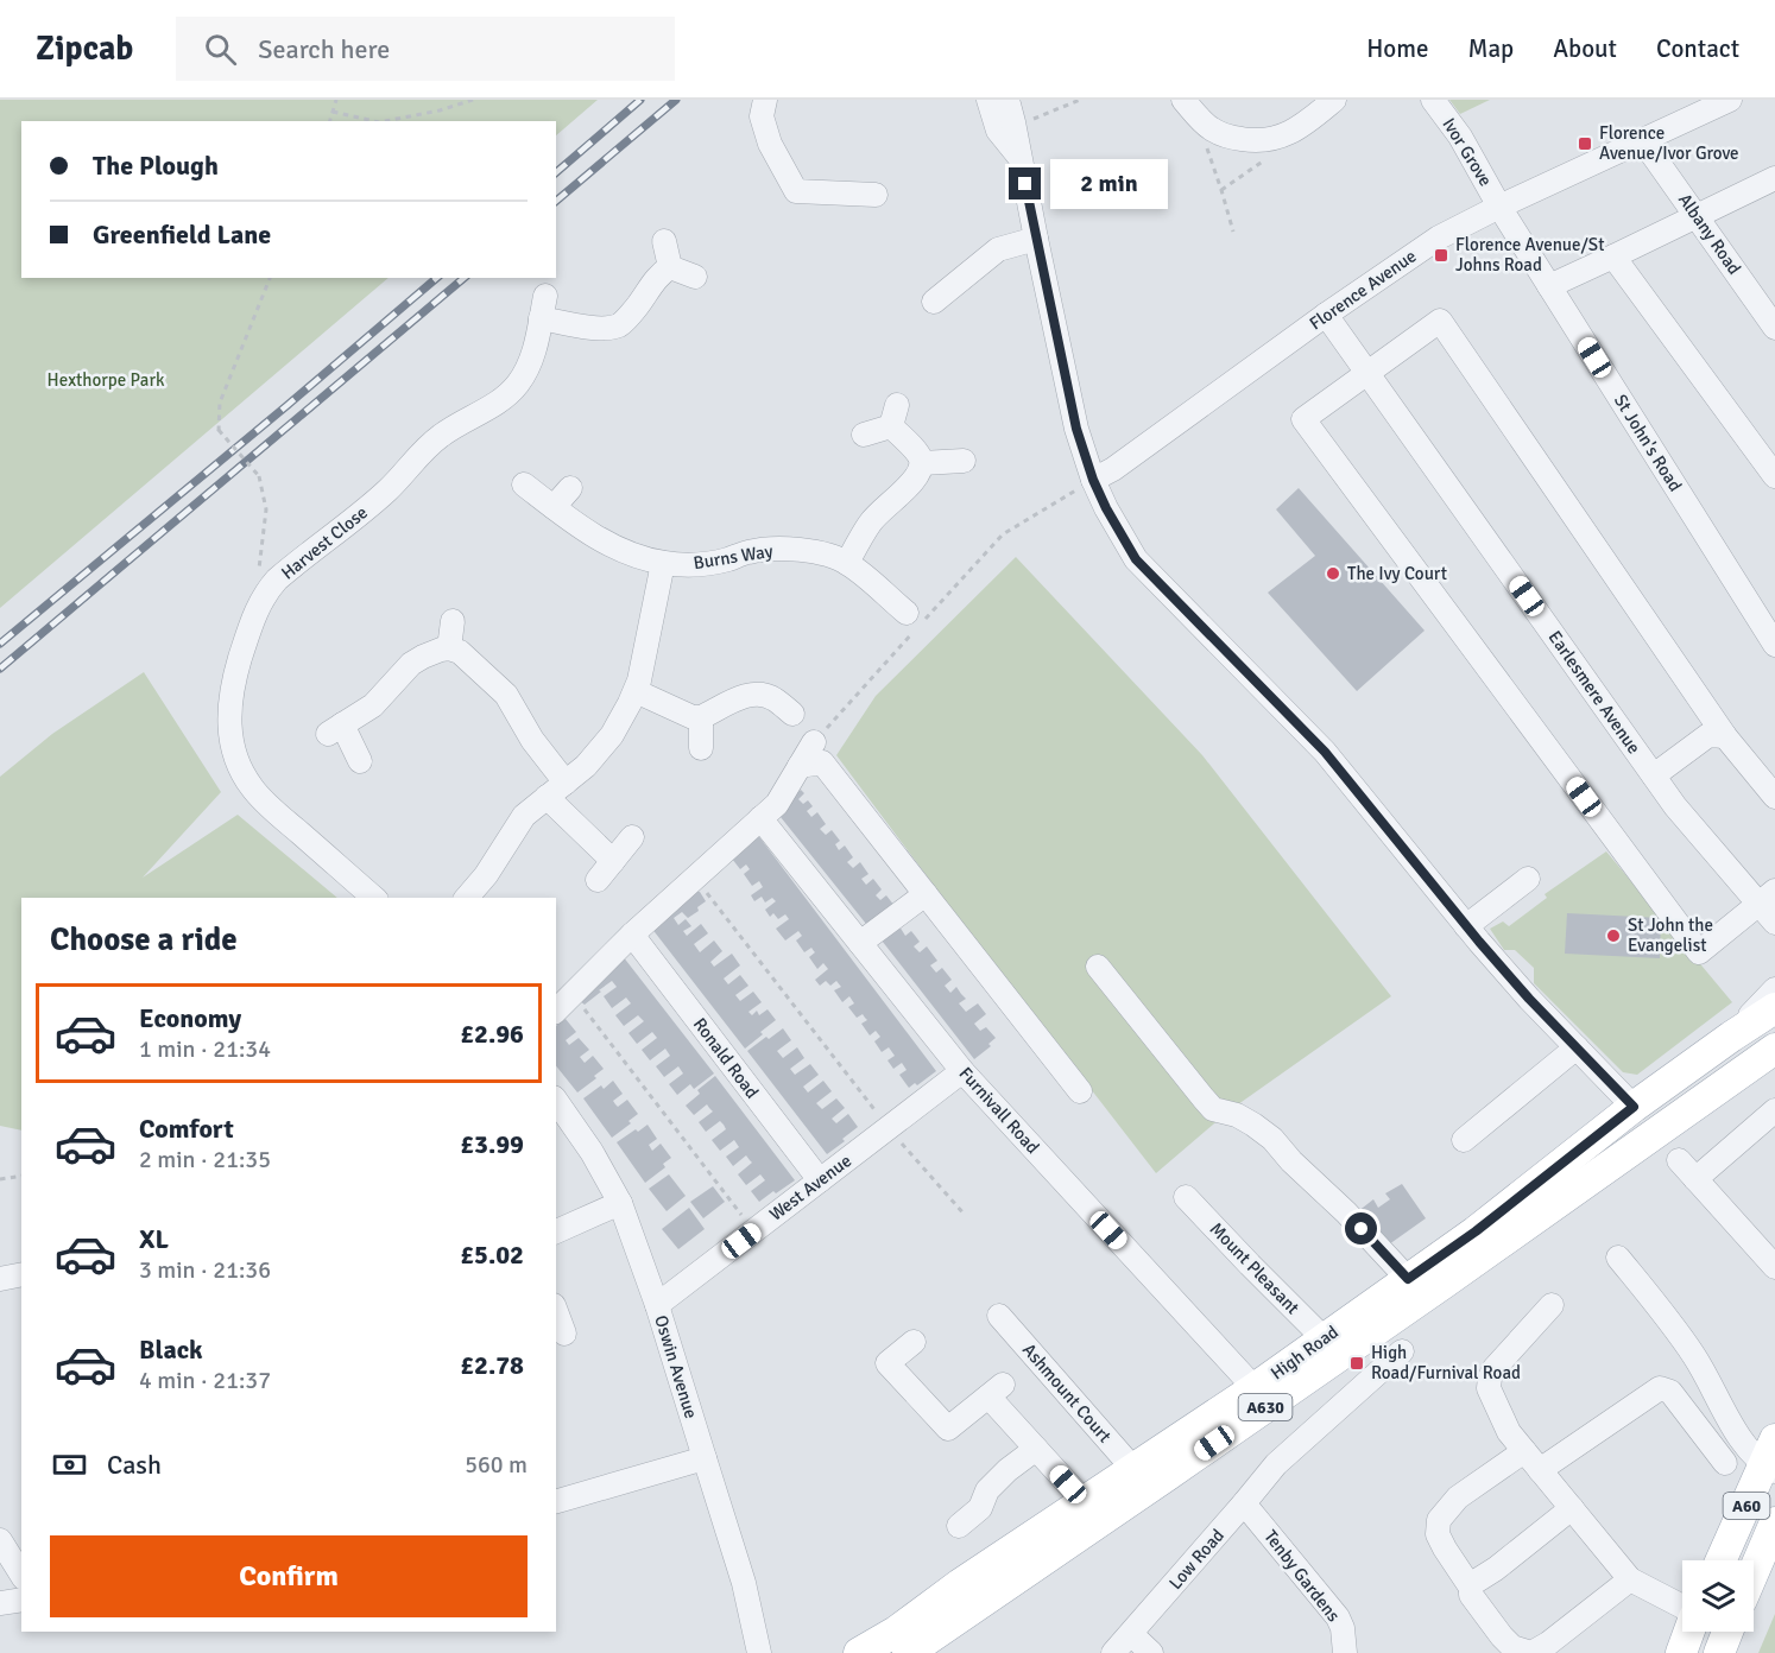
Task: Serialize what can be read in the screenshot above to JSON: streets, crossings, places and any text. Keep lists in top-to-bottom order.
{
  "streets": {
    "main road": ["High Road", "A630", "A60"],
    "street": [
      "Ivor Grove",
      "Albany Road",
      "Florence Avenue",
      "St John's Road",
      "Harvest Close",
      "Burns Way",
      "Earlesmere Avenue",
      "Ronald Road",
      "Furnivall Road",
      "West Avenue",
      "Mount Pleasant",
      "Oswin Avenue",
      "Ashmount Court",
      "Low Road",
      "Tenby Gardens"
    ]
  },
  "crossings": [
    ["Ivor Grove", "Florence Avenue"],
    ["Ivor Grove", "St John's Road"],
    ["Albany Road", "Florence Avenue"],
    ["Florence Avenue", "St John's Road"],
    ["Florence Avenue", "Earlesmere Avenue"],
    ["Ronald Road", "West Avenue"],
    ["Furnivall Road", "West Avenue"],
    ["Furnivall Road", "High Road"],
    ["West Avenue", "Oswin Avenue"],
    ["Mount Pleasant", "High Road"],
    ["High Road", "Ashmount Court"],
    ["High Road", "A630"],
    ["Low Road", "Tenby Gardens"]
  ],
  "parks": ["Hexthorpe Park"],
  "places": {
    "transit": ["Florence Avenue/Ivor Grove", "Florence Avenue/St Johns Road", "High Road/Furnival Road"],
    "other": ["The Ivy Court", "St John the Evangelist"]
  },
  "page": {
    "header": "Zipcab",
    "search": "Search here",
    "nav": [
      "Home",
      "Map",
      "About",
      "Contact"
    ],
    "banner": ["The Plough", "Greenfield Lane"],
    "bubble": "2 min",
    "heading": "Choose a ride",
    "list": [
      {
        "name": "Economy",
        "note": "1 min · 21:34",
        "value": "£2.96"
      },
      {
        "name": "Comfort",
        "note": "2 min · 21:35",
        "value": "£3.99"
      },
      {
        "name": "XL",
        "note": "3 min · 21:36",
        "value": "£5.02"
      },
      {
        "name": "Black",
        "note": "4 min · 21:37",
        "value": "£2.78"
      }
    ],
    "pay": ["Cash", "560 m"],
    "buttons": "Confirm"
  }
}
